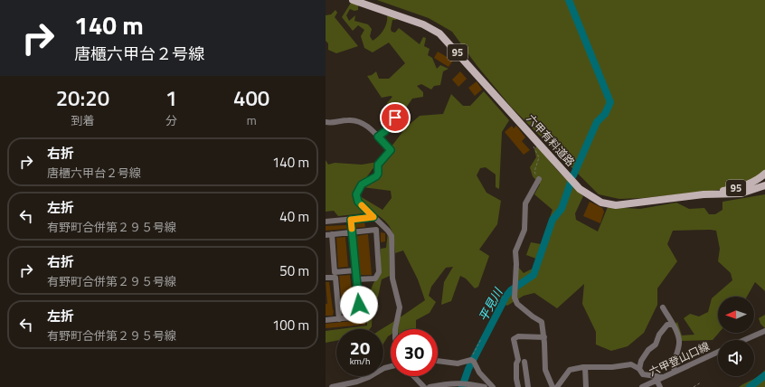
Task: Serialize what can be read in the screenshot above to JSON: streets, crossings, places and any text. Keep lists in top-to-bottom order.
{
  "streets": {
    "main road": ["95", "六甲有料道路"],
    "street": ["六甲登山口線"]
  },
  "crossings": [
    ["95", "六甲有料道路"]
  ],
  "water": ["平見川"],
  "north": "left",
  "page": {
    "turn": ["140 m", "唐櫃六甲台２号線"],
    "eta": [
      "20:20",
      "到着",
      "1",
      "分",
      "400",
      "m"
    ],
    "list": [
      {
        "name": "右折",
        "note": "唐櫃六甲台２号線",
        "value": "140 m"
      },
      {
        "name": "左折",
        "note": "有野町合併第２９５号線",
        "value": "40 m"
      },
      {
        "name": "右折",
        "note": "有野町合併第２９５号線",
        "value": "50 m"
      },
      {
        "name": "左折",
        "note": "有野町合併第２９５号線",
        "value": "100 m"
      }
    ],
    "speed": "20 km/h",
    "limit": "30"
  }
}
